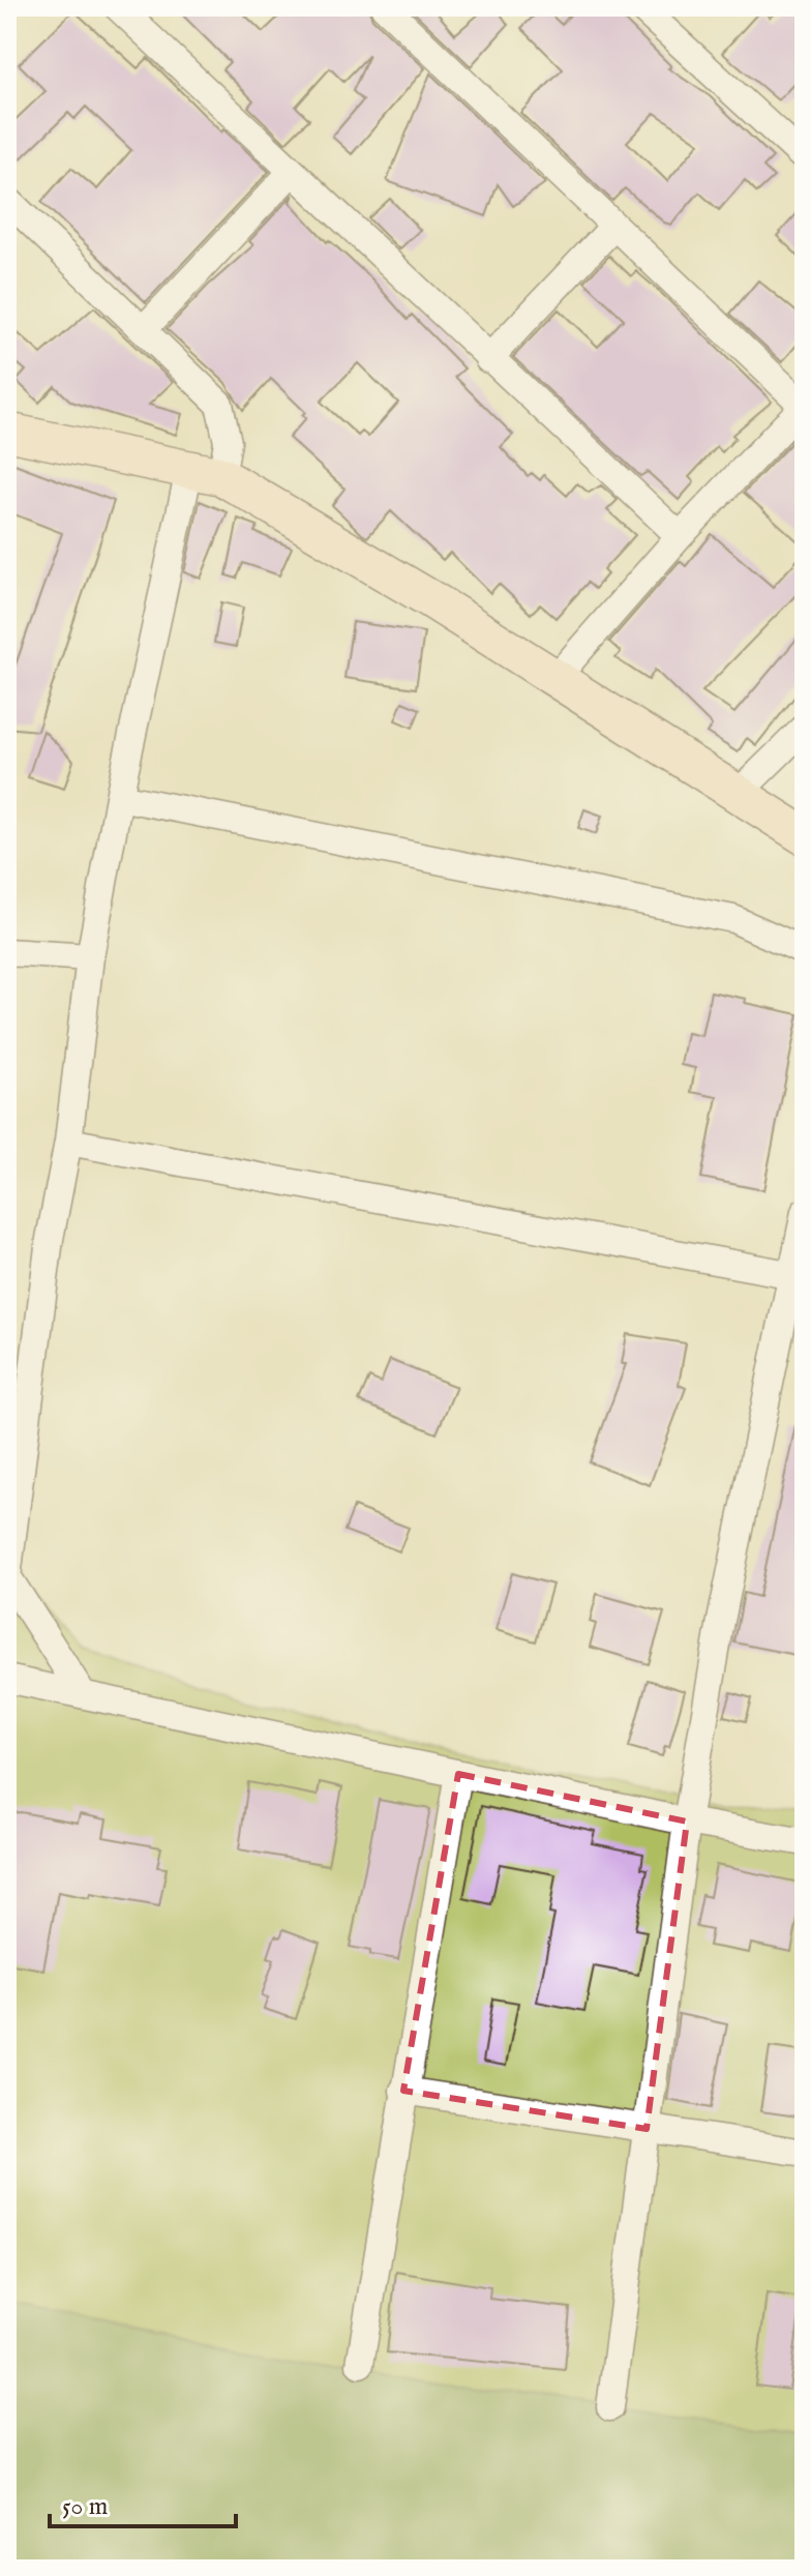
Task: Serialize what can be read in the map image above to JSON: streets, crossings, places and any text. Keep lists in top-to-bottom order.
{
  "scale_bar": "50 m"
}
